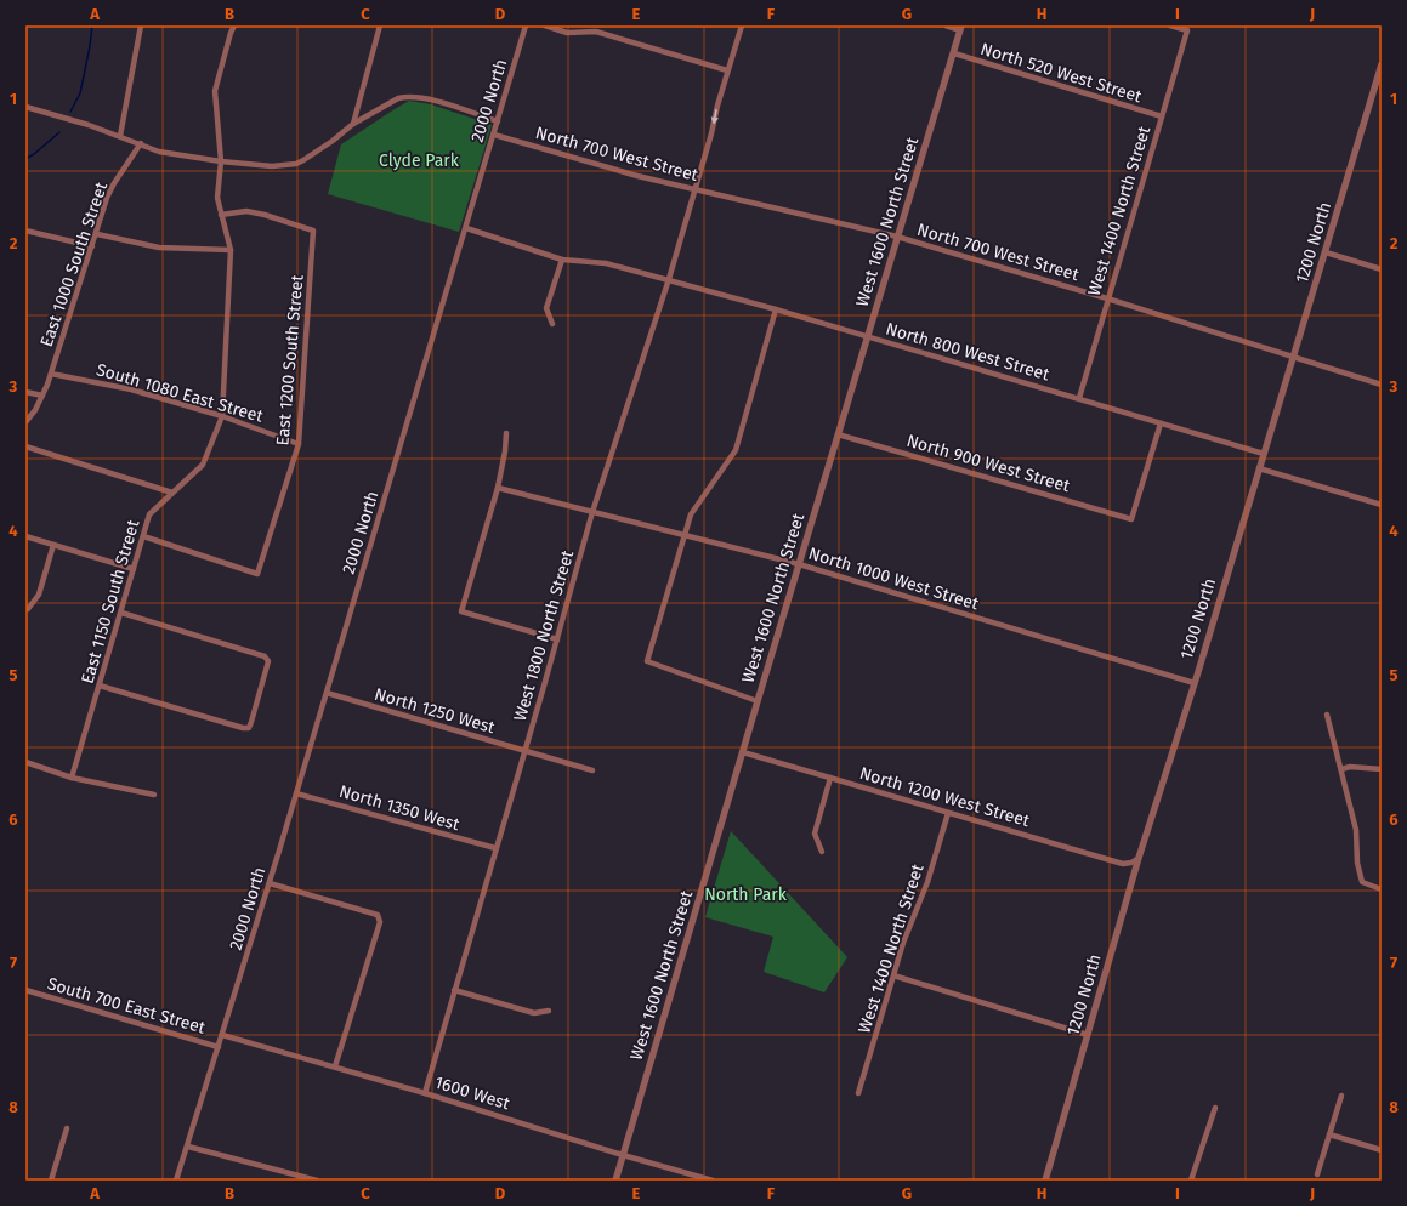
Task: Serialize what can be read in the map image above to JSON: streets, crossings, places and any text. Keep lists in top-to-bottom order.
{
  "streets": {
    "street": [
      "North 520 West Street",
      "2000 North",
      "North 700 West Street",
      "West 1400 North Street",
      "West 1600 North Street",
      "1200 North",
      "East 1000 South Street",
      "North 800 West Street",
      "East 1200 South Street",
      "South 1080 East Street",
      "North 900 West Street",
      "North 1000 West Street",
      "East 1150 South Street",
      "West 1800 North Street",
      "North 1250 West",
      "North 1200 West Street",
      "North 1350 West",
      "South 700 East Street",
      "1600 West"
    ]
  },
  "crossings": [
    ["North 520 West Street", "West 1400 North Street"],
    ["North 520 West Street", "West 1600 North Street"],
    ["2000 North", "North 700 West Street"],
    ["2000 North", "North 800 West Street"],
    ["2000 North", "North 1250 West"],
    ["2000 North", "North 1350 West"],
    ["2000 North", "South 700 East Street"],
    ["2000 North", "1600 West"],
    ["North 700 West Street", "West 1400 North Street"],
    ["North 700 West Street", "West 1600 North Street"],
    ["North 700 West Street", "1200 North"],
    ["North 700 West Street", "West 1800 North Street"],
    ["West 1400 North Street", "North 800 West Street"],
    ["West 1400 North Street", "North 1200 West Street"],
    ["West 1600 North Street", "North 800 West Street"],
    ["West 1600 North Street", "North 900 West Street"],
    ["West 1600 North Street", "North 1000 West Street"],
    ["West 1600 North Street", "North 1200 West Street"],
    ["West 1600 North Street", "1600 West"],
    ["1200 North", "North 800 West Street"],
    ["1200 North", "North 1000 West Street"],
    ["1200 North", "North 1200 West Street"],
    ["East 1000 South Street", "South 1080 East Street"],
    ["North 800 West Street", "North 900 West Street"],
    ["North 800 West Street", "West 1800 North Street"],
    ["East 1200 South Street", "South 1080 East Street"],
    ["East 1200 South Street", "East 1150 South Street"],
    ["South 1080 East Street", "East 1150 South Street"],
    ["North 1000 West Street", "West 1800 North Street"],
    ["West 1800 North Street", "North 1250 West"],
    ["West 1800 North Street", "North 1350 West"],
    ["West 1800 North Street", "1600 West"]
  ],
  "parks": ["Clyde Park", "North Park"],
  "grid": {
    "columns": [
      "A",
      "B",
      "C",
      "D",
      "E",
      "F",
      "G",
      "H",
      "I",
      "J"
    ],
    "rows": [
      "1",
      "2",
      "3",
      "4",
      "5",
      "6",
      "7",
      "8"
    ]
  }
}
